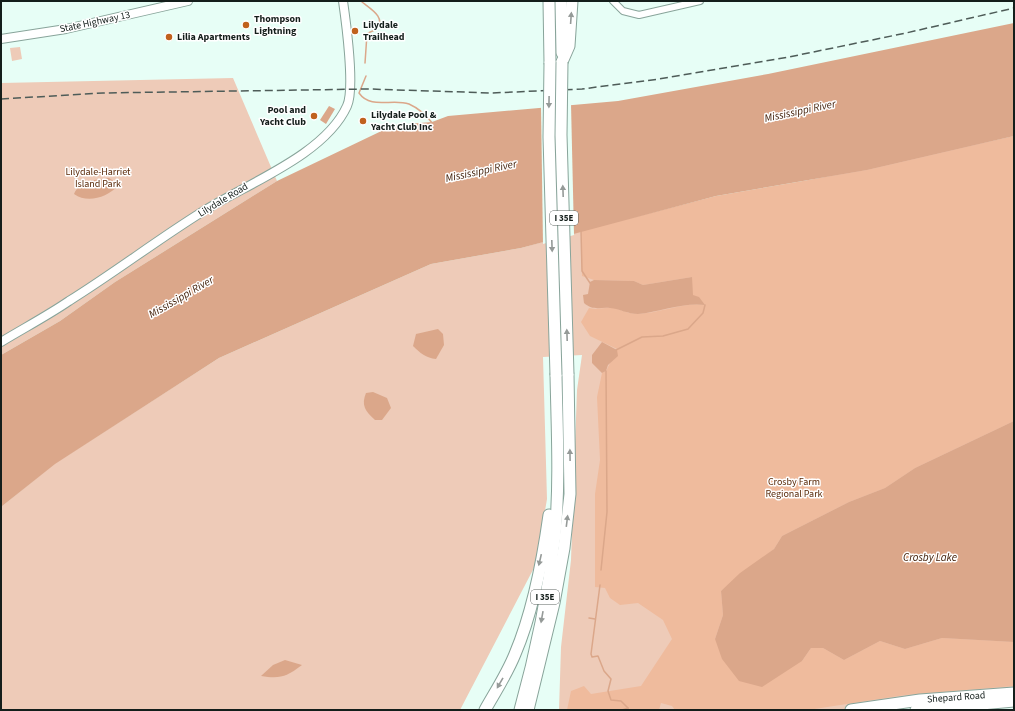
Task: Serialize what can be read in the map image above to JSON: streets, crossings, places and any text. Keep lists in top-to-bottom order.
{
  "streets": {
    "highway": ["I 35E", "Shepard Road"],
    "street": ["State Highway 13", "Lilydale Road"]
  },
  "water": ["Mississippi River", "Crosby Lake"],
  "parks": ["Lilydale-Harriet Island Park", "Crosby Farm Regional Park"],
  "places": [
    "Thompson Lightning",
    "Lilydale Trailhead",
    "Lilia Apartments",
    "Pool and Yacht Club",
    "Lilydale Pool & Yacht Club Inc"
  ]
}
